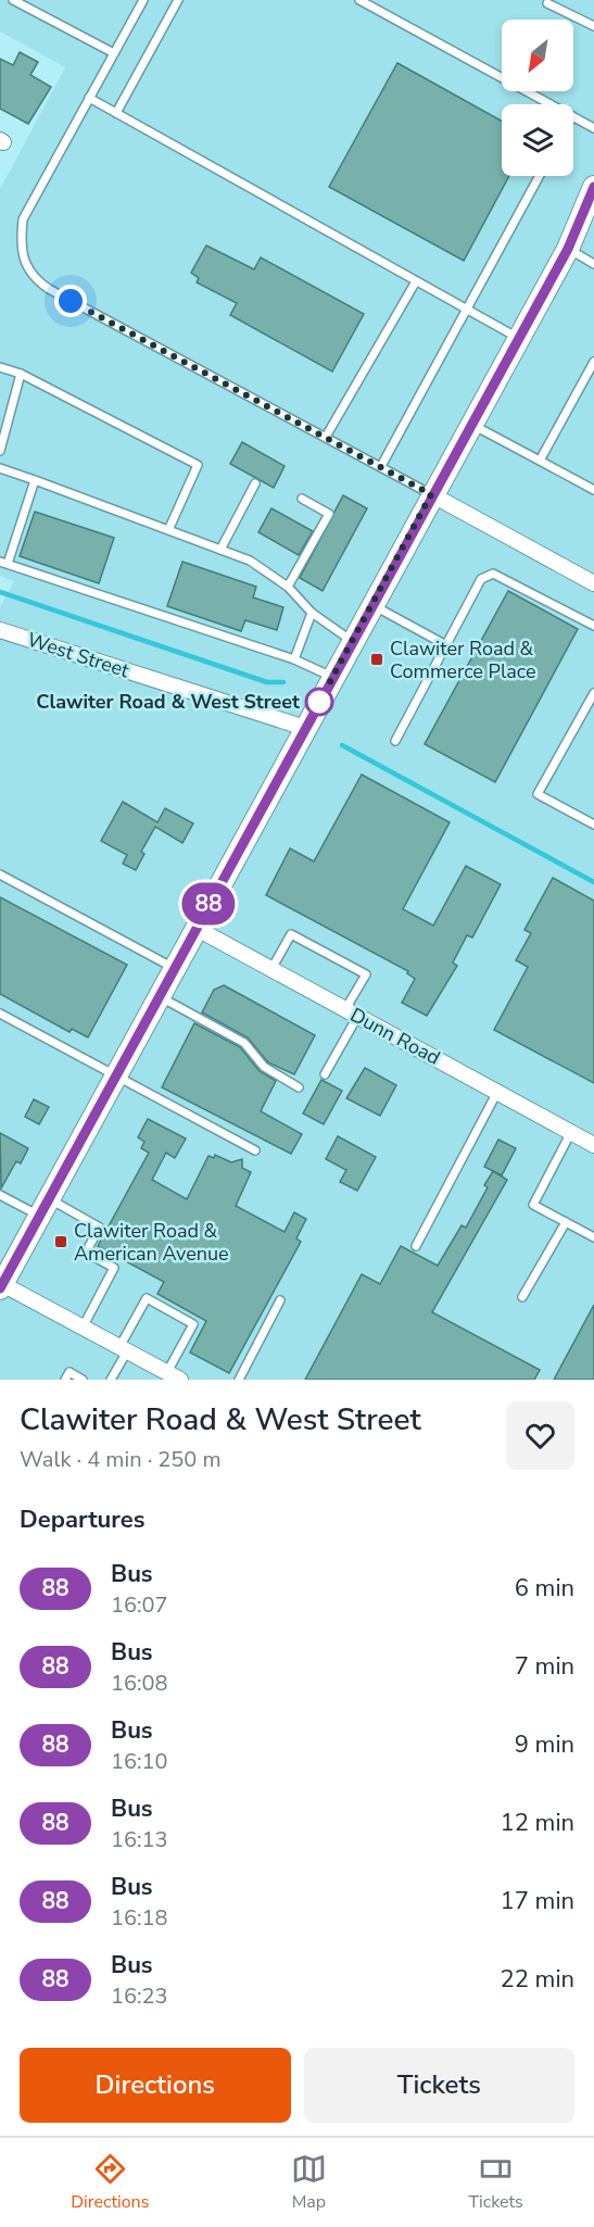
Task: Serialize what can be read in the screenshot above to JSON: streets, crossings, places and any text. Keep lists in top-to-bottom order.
{
  "streets": {
    "street": ["West Street", "Dunn Road"]
  },
  "places": {
    "transit": ["Clawiter Road & Commerce Place", "Clawiter Road & American Avenue"],
    "other": ["Clawiter Road & West Street"]
  },
  "lines": ["bus line 88"],
  "north": "bottom left",
  "page": {
    "on_map": "88",
    "heading": [
      ["Clawiter Road & West Street", "Walk · 4 min · 250 m"],
      "Departures"
    ],
    "list": [
      {
        "mark": "88",
        "name": "Bus",
        "note": "16:07",
        "value": "6 min"
      },
      {
        "mark": "88",
        "name": "Bus",
        "note": "16:08",
        "value": "7 min"
      },
      {
        "mark": "88",
        "name": "Bus",
        "note": "16:10",
        "value": "9 min"
      },
      {
        "mark": "88",
        "name": "Bus",
        "note": "16:13",
        "value": "12 min"
      },
      {
        "mark": "88",
        "name": "Bus",
        "note": "16:18",
        "value": "17 min"
      },
      {
        "mark": "88",
        "name": "Bus",
        "note": "16:23",
        "value": "22 min"
      }
    ],
    "buttons": ["Directions", "Tickets"],
    "tabs": ["Directions", "Map", "Tickets"]
  }
}
